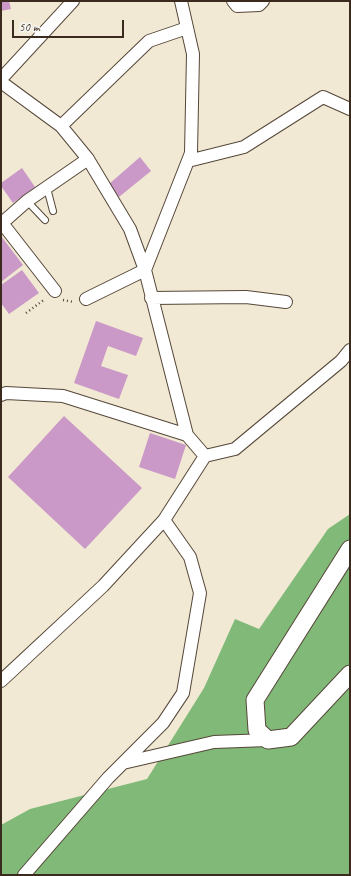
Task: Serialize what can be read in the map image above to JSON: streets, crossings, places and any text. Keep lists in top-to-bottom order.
{
  "scale_bar": "50 m"
}
